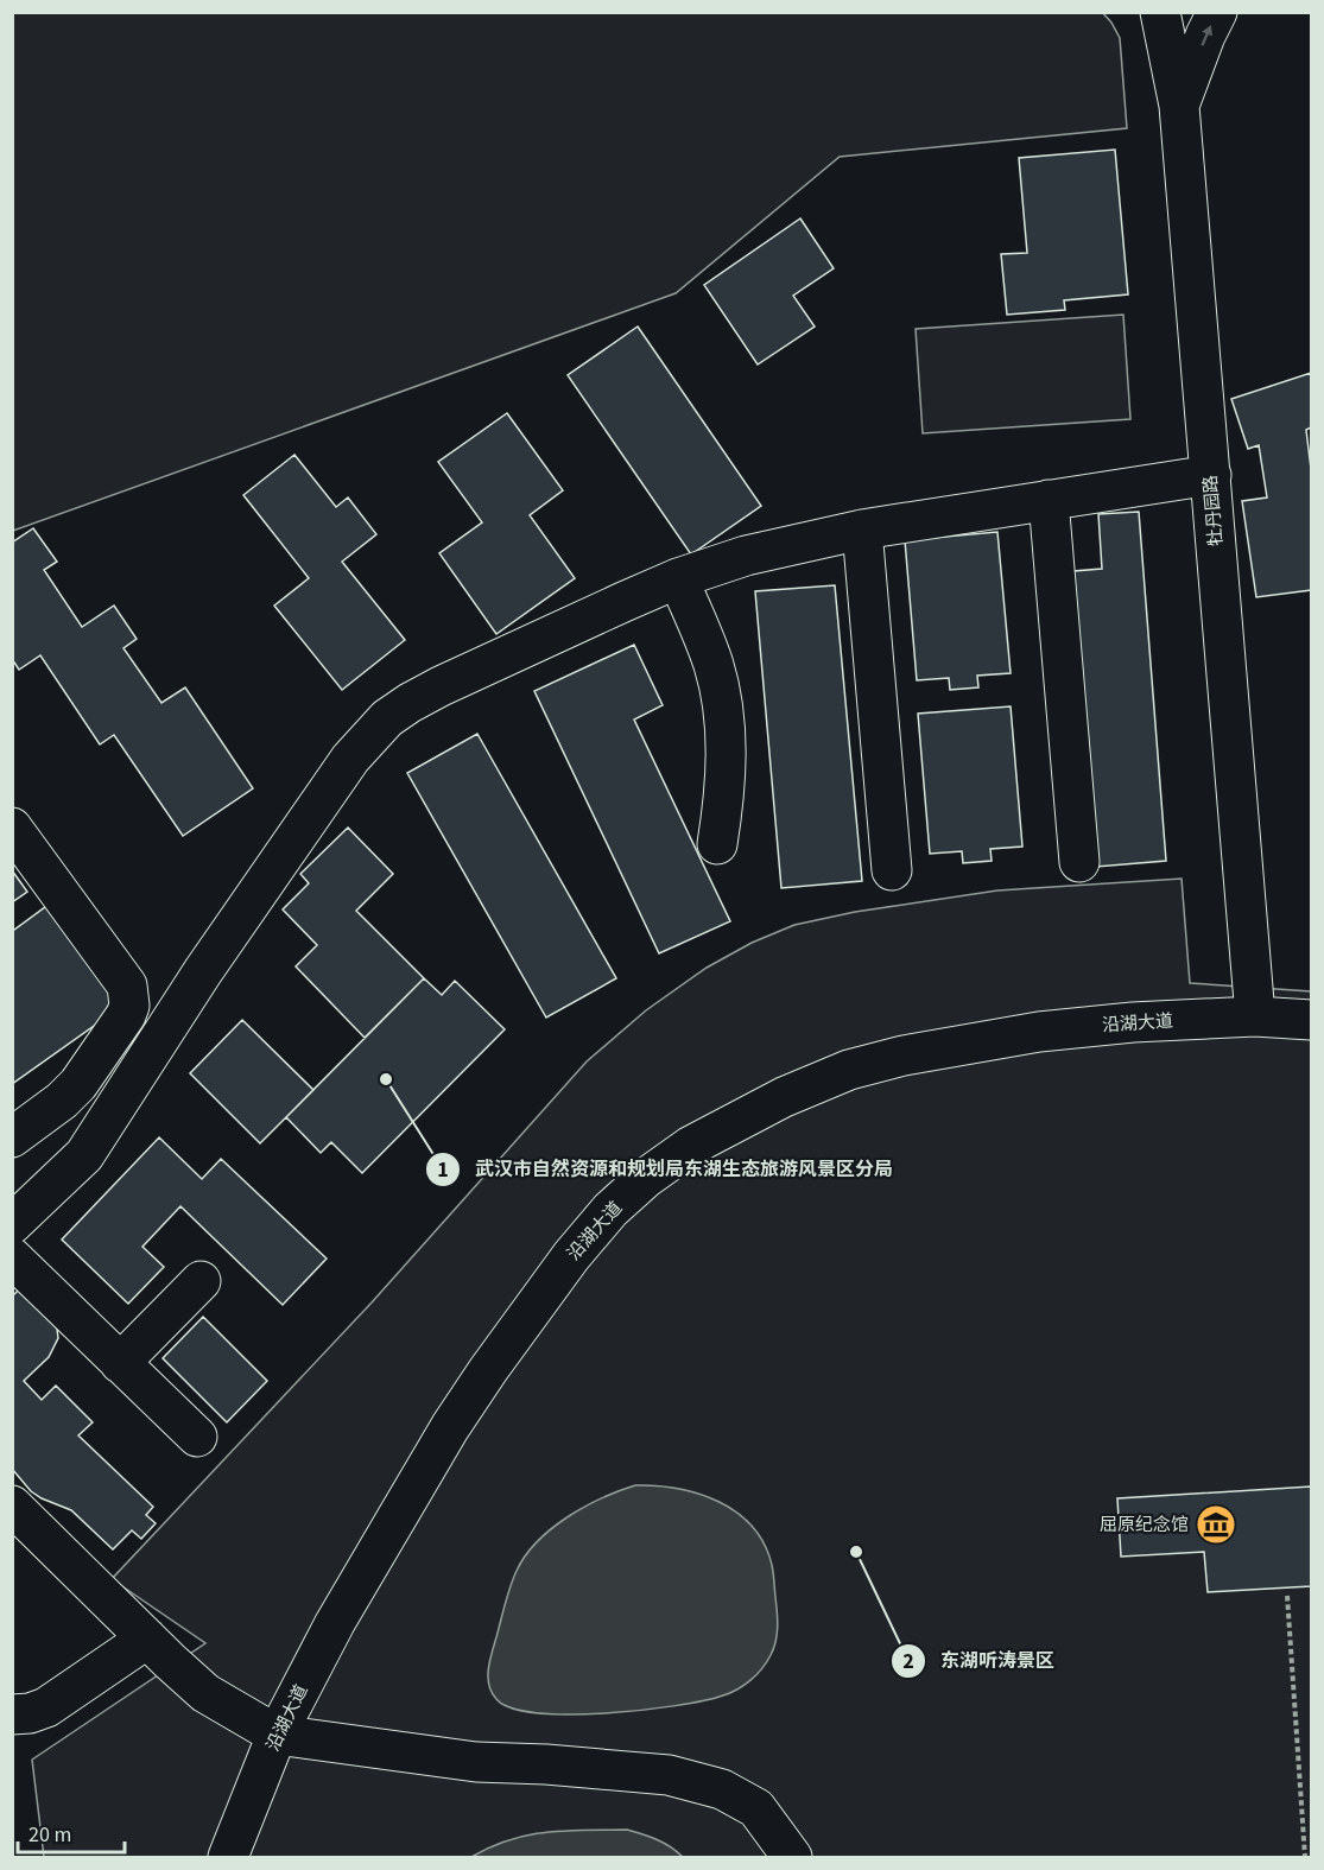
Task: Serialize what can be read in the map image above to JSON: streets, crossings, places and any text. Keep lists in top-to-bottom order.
{
  "streets": {
    "street": ["牡丹园路", "沿湖大道"]
  },
  "crossings": [
    ["牡丹园路", "沿湖大道"]
  ],
  "places": {
    "other": ["武汉市自然资源和规划局东湖生态旅游风景区分局", "东湖听涛景区"],
    "museum": ["屈原纪念馆"]
  },
  "scale_bar": "20 m"
}
